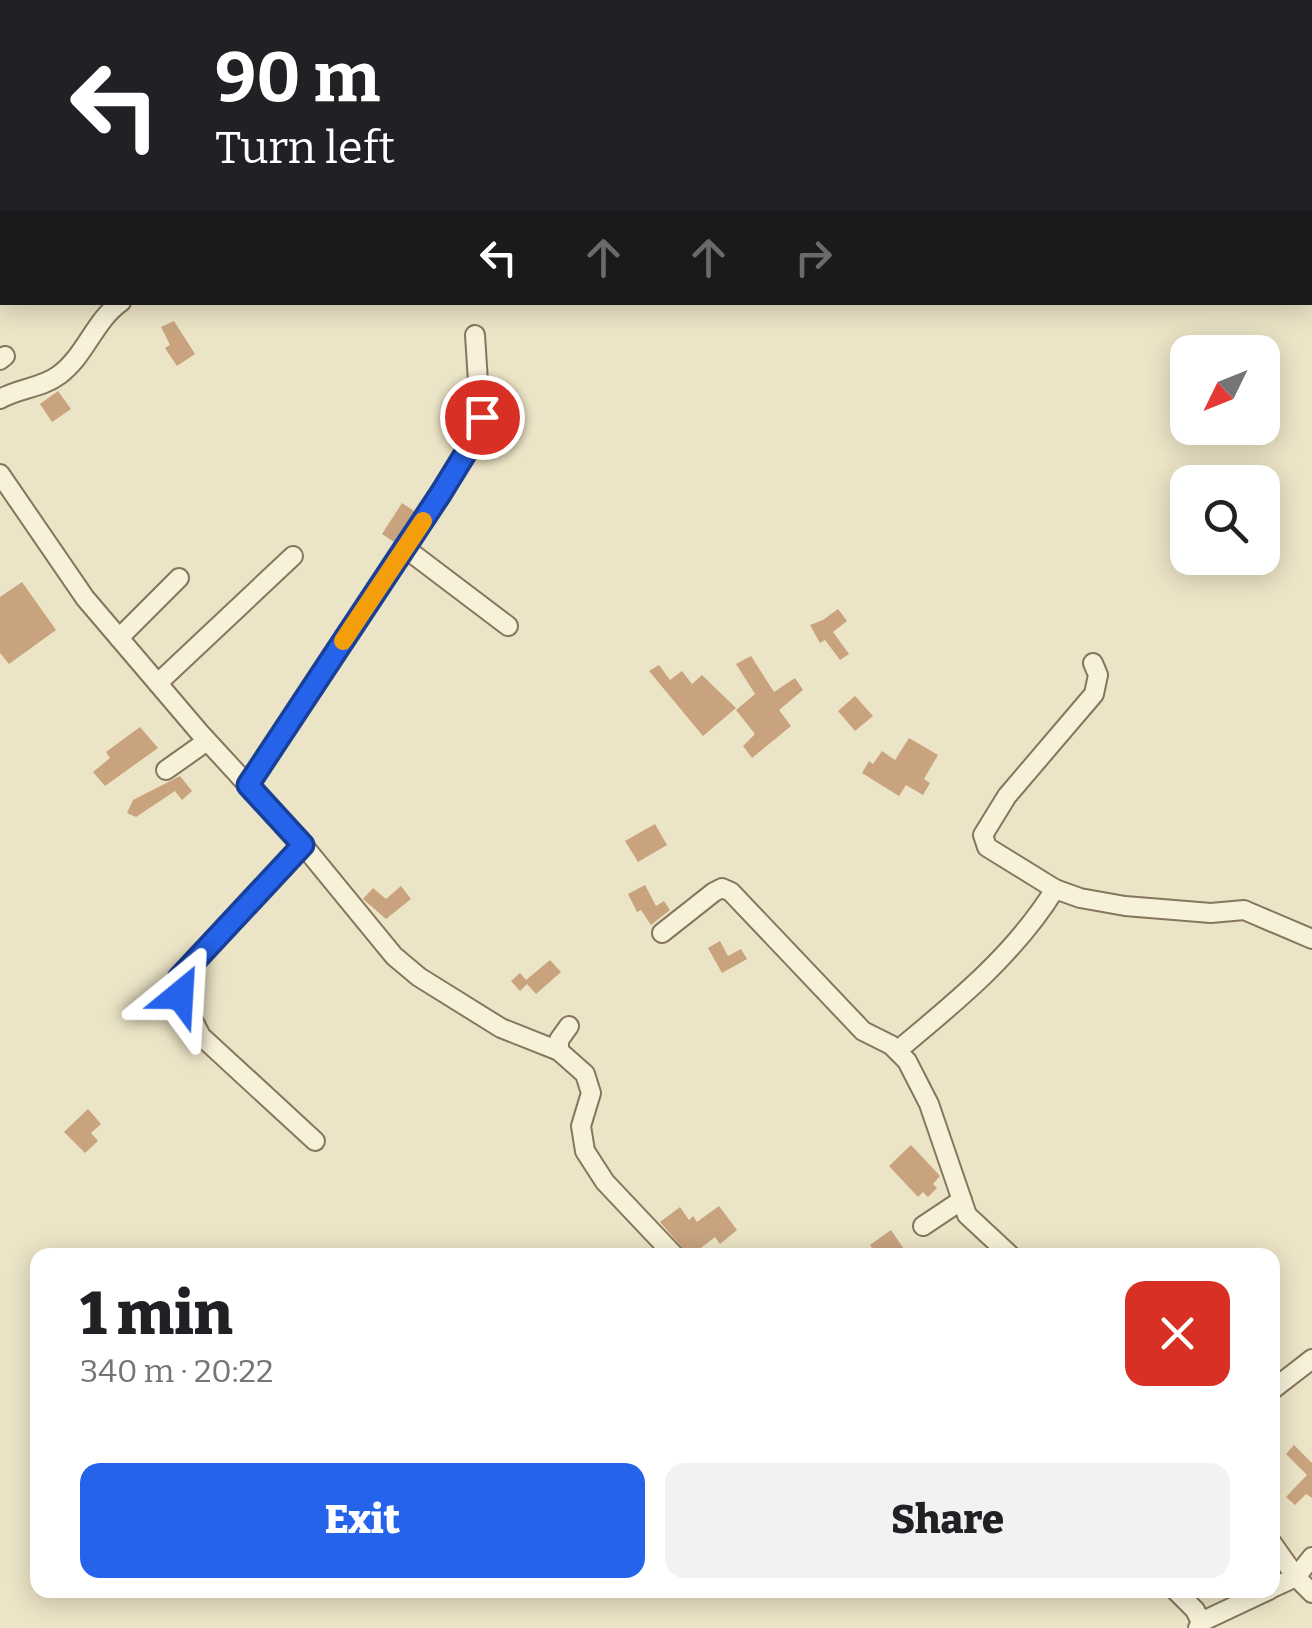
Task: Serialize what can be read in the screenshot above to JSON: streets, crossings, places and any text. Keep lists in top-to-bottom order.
{
  "north": "bottom left",
  "page": {
    "turn": ["90 m", "Turn left"],
    "heading": ["1 min", "340 m · 20:22"],
    "buttons": ["Exit", "Share"]
  }
}
